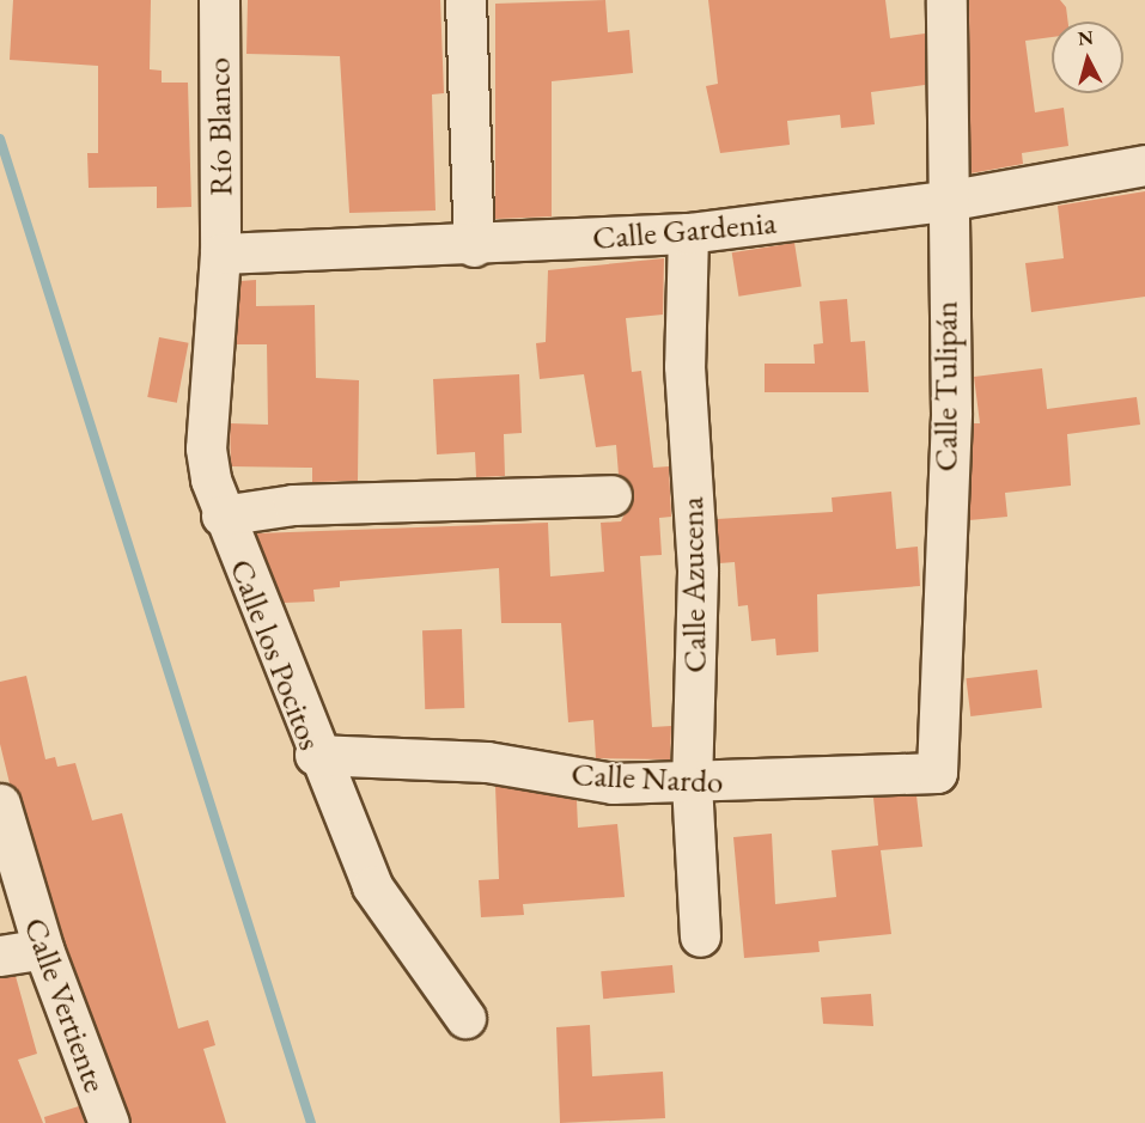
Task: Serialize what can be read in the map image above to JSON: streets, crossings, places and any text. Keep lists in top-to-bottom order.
{
  "streets": {
    "street": [
      "Río Blanco",
      "Calle Gardenia",
      "Calle Tulipán",
      "Calle Azucena",
      "Calle los Pocitos",
      "Calle Nardo",
      "Calle Vertiente"
    ]
  },
  "crossings": [
    ["Río Blanco", "Calle Gardenia"],
    ["Río Blanco", "Calle los Pocitos"],
    ["Calle Gardenia", "Calle Tulipán"],
    ["Calle Gardenia", "Calle Azucena"],
    ["Calle Gardenia", "Calle los Pocitos"],
    ["Calle Tulipán", "Calle Nardo"],
    ["Calle Azucena", "Calle Nardo"],
    ["Calle los Pocitos", "Calle Nardo"]
  ],
  "north": "top"
}
